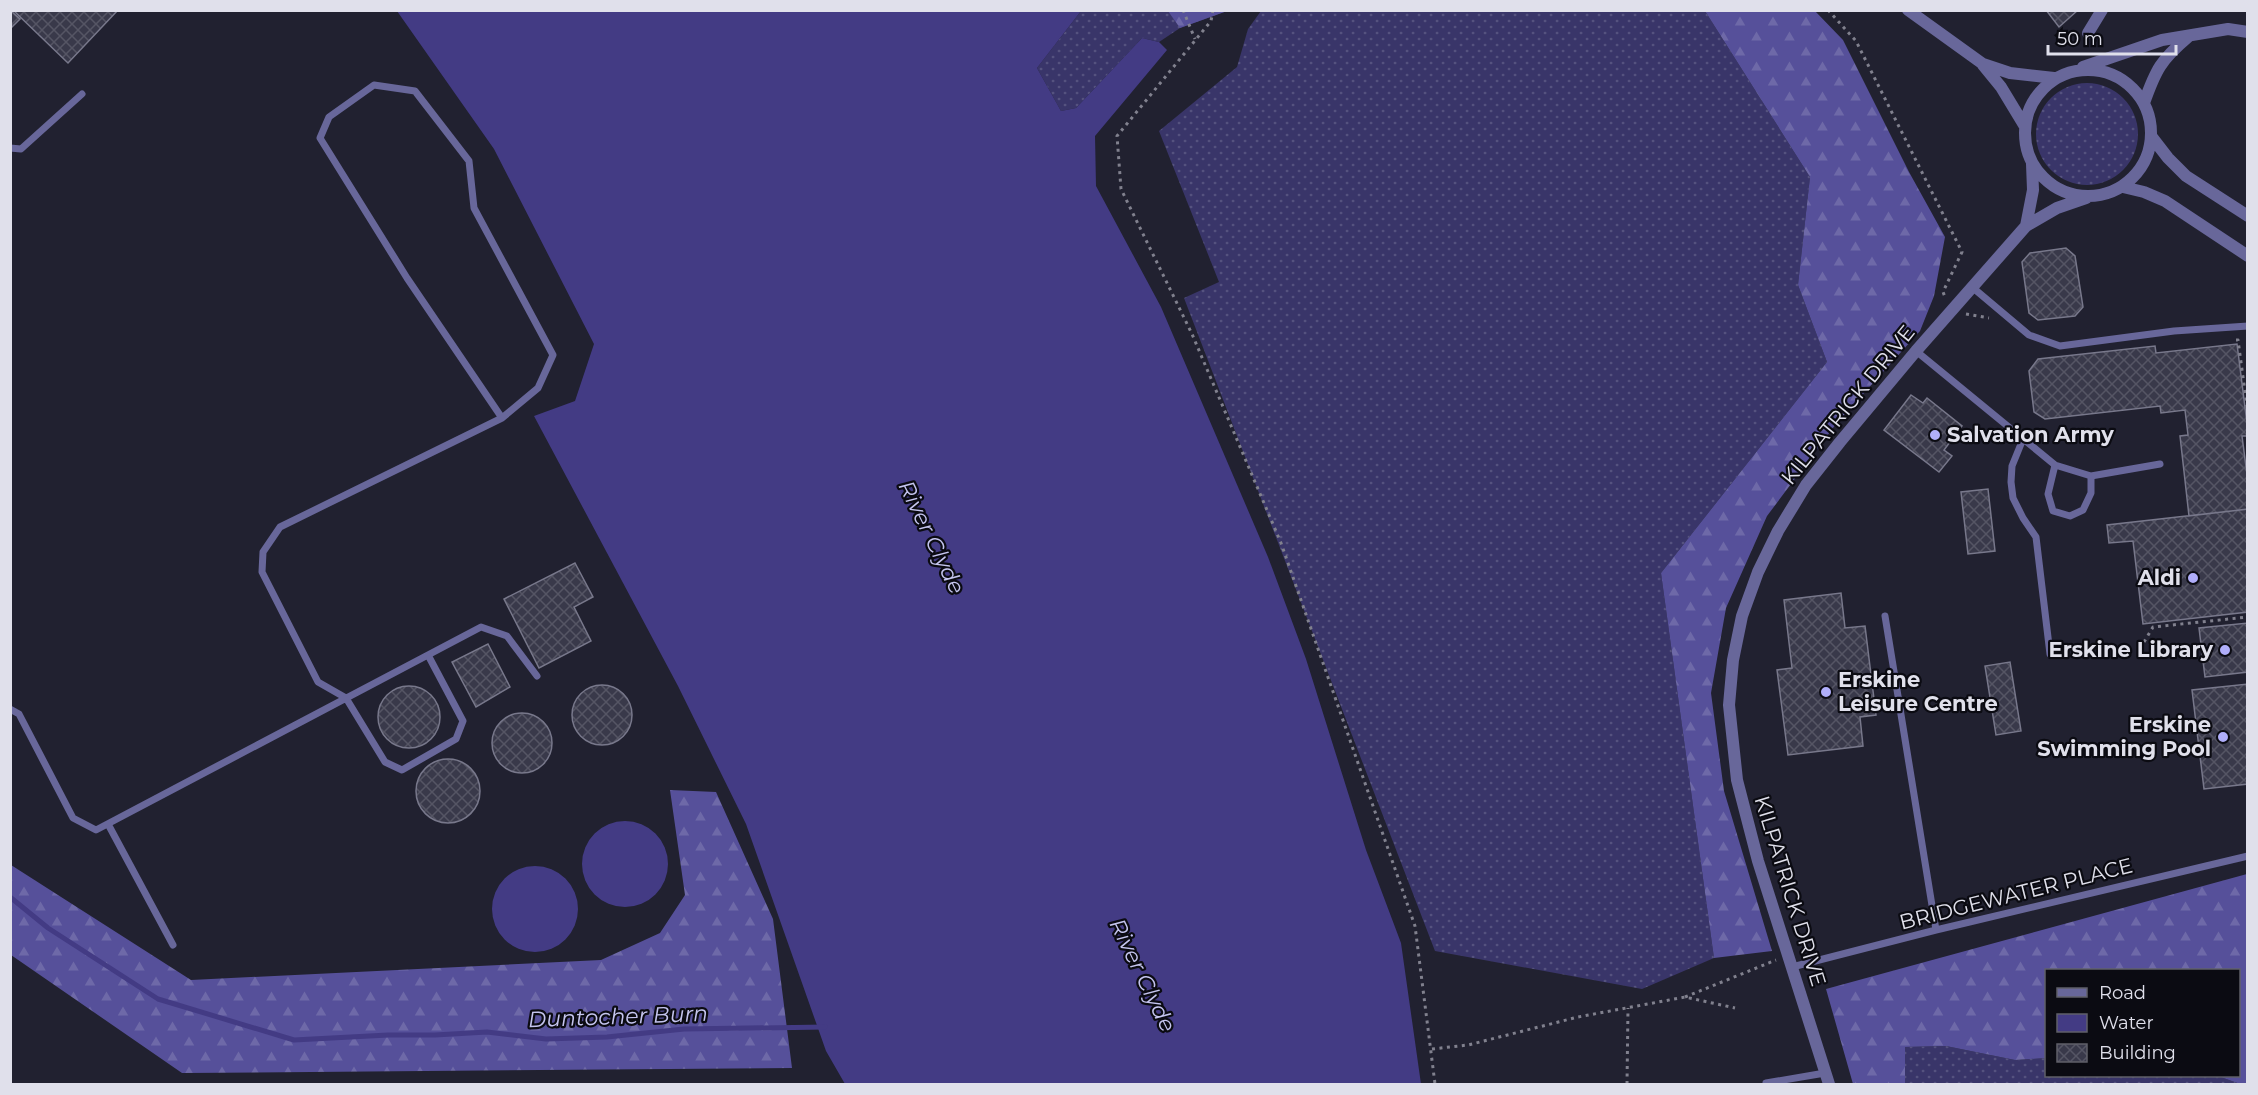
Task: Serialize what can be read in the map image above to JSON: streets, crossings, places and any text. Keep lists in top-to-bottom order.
{
  "streets": {
    "street": ["KILPATRICK DRIVE"],
    "lane": ["BRIDGEWATER PLACE"]
  },
  "crossings": [
    ["KILPATRICK DRIVE", "BRIDGEWATER PLACE"]
  ],
  "water": ["River Clyde", "Duntocher Burn"],
  "places": [
    "Salvation Army",
    "Aldi",
    "Erskine Library",
    "Erskine Leisure Centre",
    "Erskine Swimming Pool"
  ],
  "legend": ["Road", "Water", "Building"],
  "scale_bar": "50 m"
}
